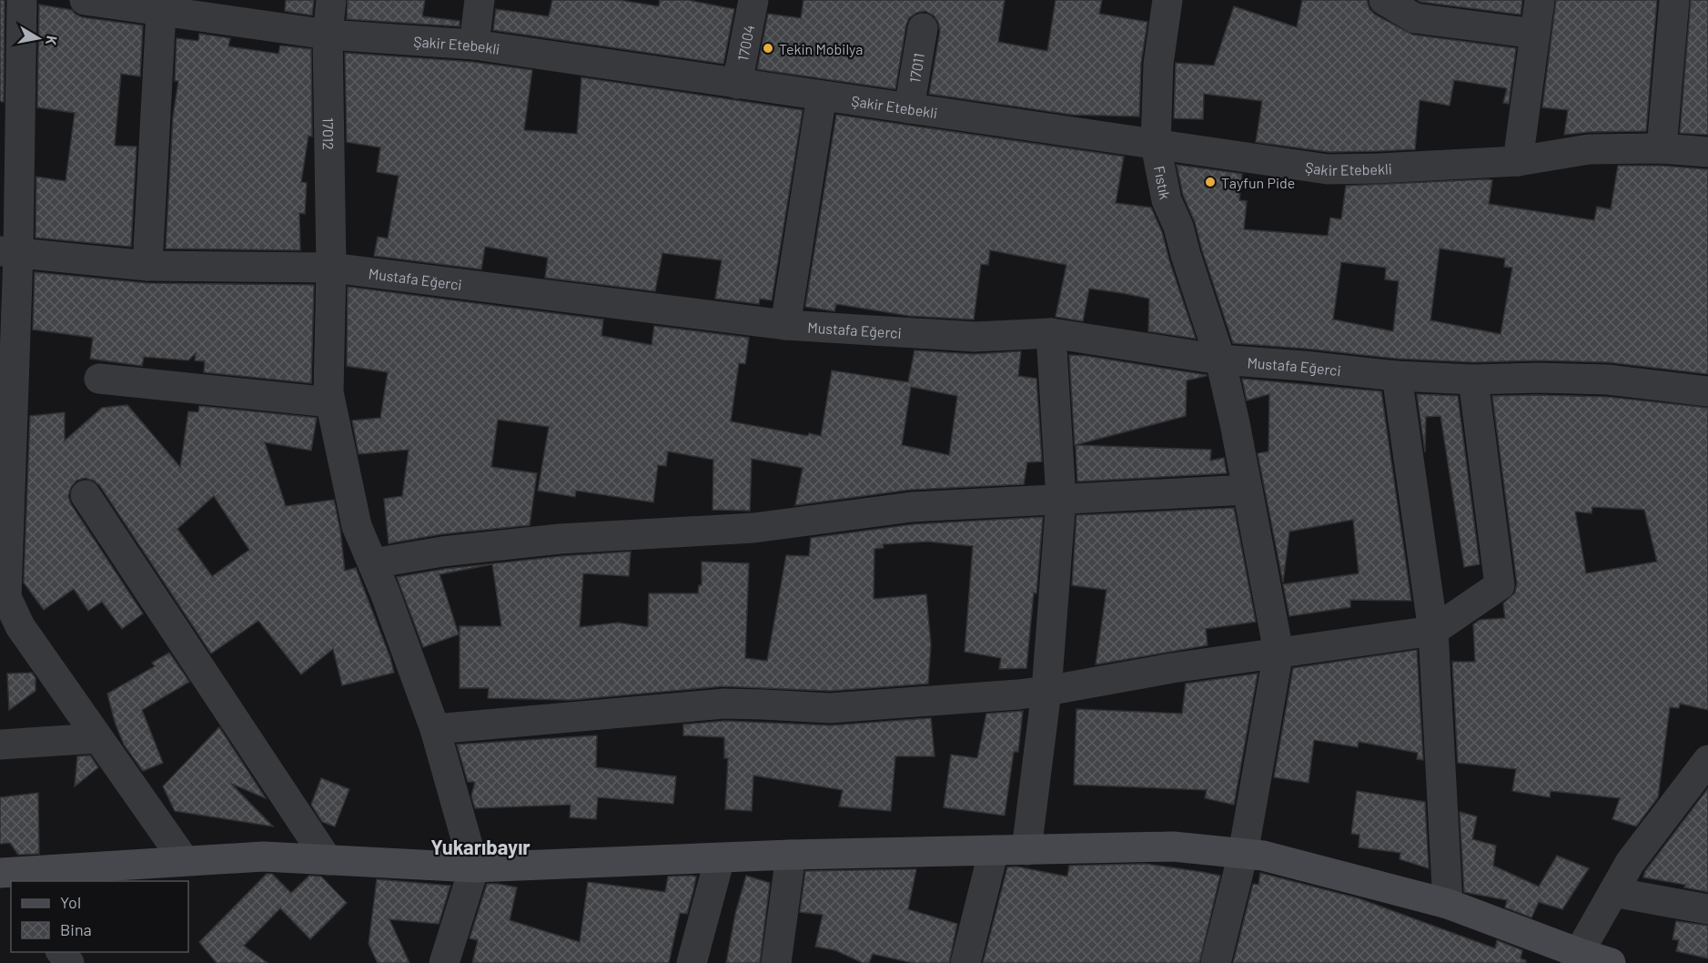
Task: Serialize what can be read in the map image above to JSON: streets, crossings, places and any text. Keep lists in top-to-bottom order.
{
  "streets": {
    "street": [
      "17004",
      "Şakir Etebekli",
      "17011",
      "17012",
      "Fıstık",
      "Mustafa Eğerci"
    ]
  },
  "crossings": [
    ["17004", "Şakir Etebekli"],
    ["Şakir Etebekli", "17011"],
    ["Şakir Etebekli", "17012"],
    ["Şakir Etebekli", "Fıstık"],
    ["17012", "Mustafa Eğerci"],
    ["Fıstık", "Mustafa Eğerci"]
  ],
  "districts": ["Yukarıbayır"],
  "places": ["Tekin Mobilya", "Tayfun Pide"],
  "legend": ["Yol", "Bina"],
  "north": "right"
}
